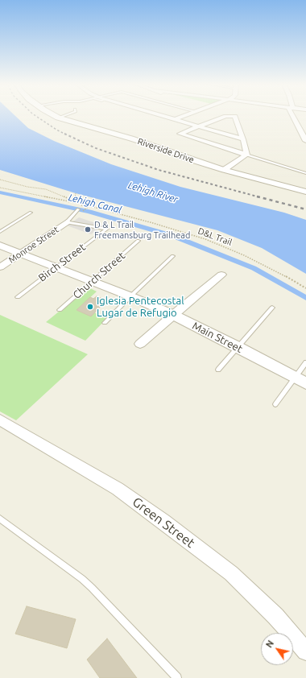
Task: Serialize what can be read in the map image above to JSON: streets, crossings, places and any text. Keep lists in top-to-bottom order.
{
  "streets": {
    "street": [
      "Riverside Drive",
      "Monroe Street",
      "Main Street",
      "Green Street"
    ],
    "lane": ["Birch Street", "Church Street"],
    "path": ["D&L Trail"]
  },
  "crossings": [
    ["Monroe Street", "Birch Street"],
    ["Monroe Street", "Main Street"],
    ["Birch Street", "Main Street"],
    ["Church Street", "Main Street"]
  ],
  "water": ["Lehigh River", "Lehigh Canal"],
  "places": ["D & L Trail Freemansburg Trailhead", "Iglesia Pentecostal Lugar de Refugio"],
  "north": "top left"
}
